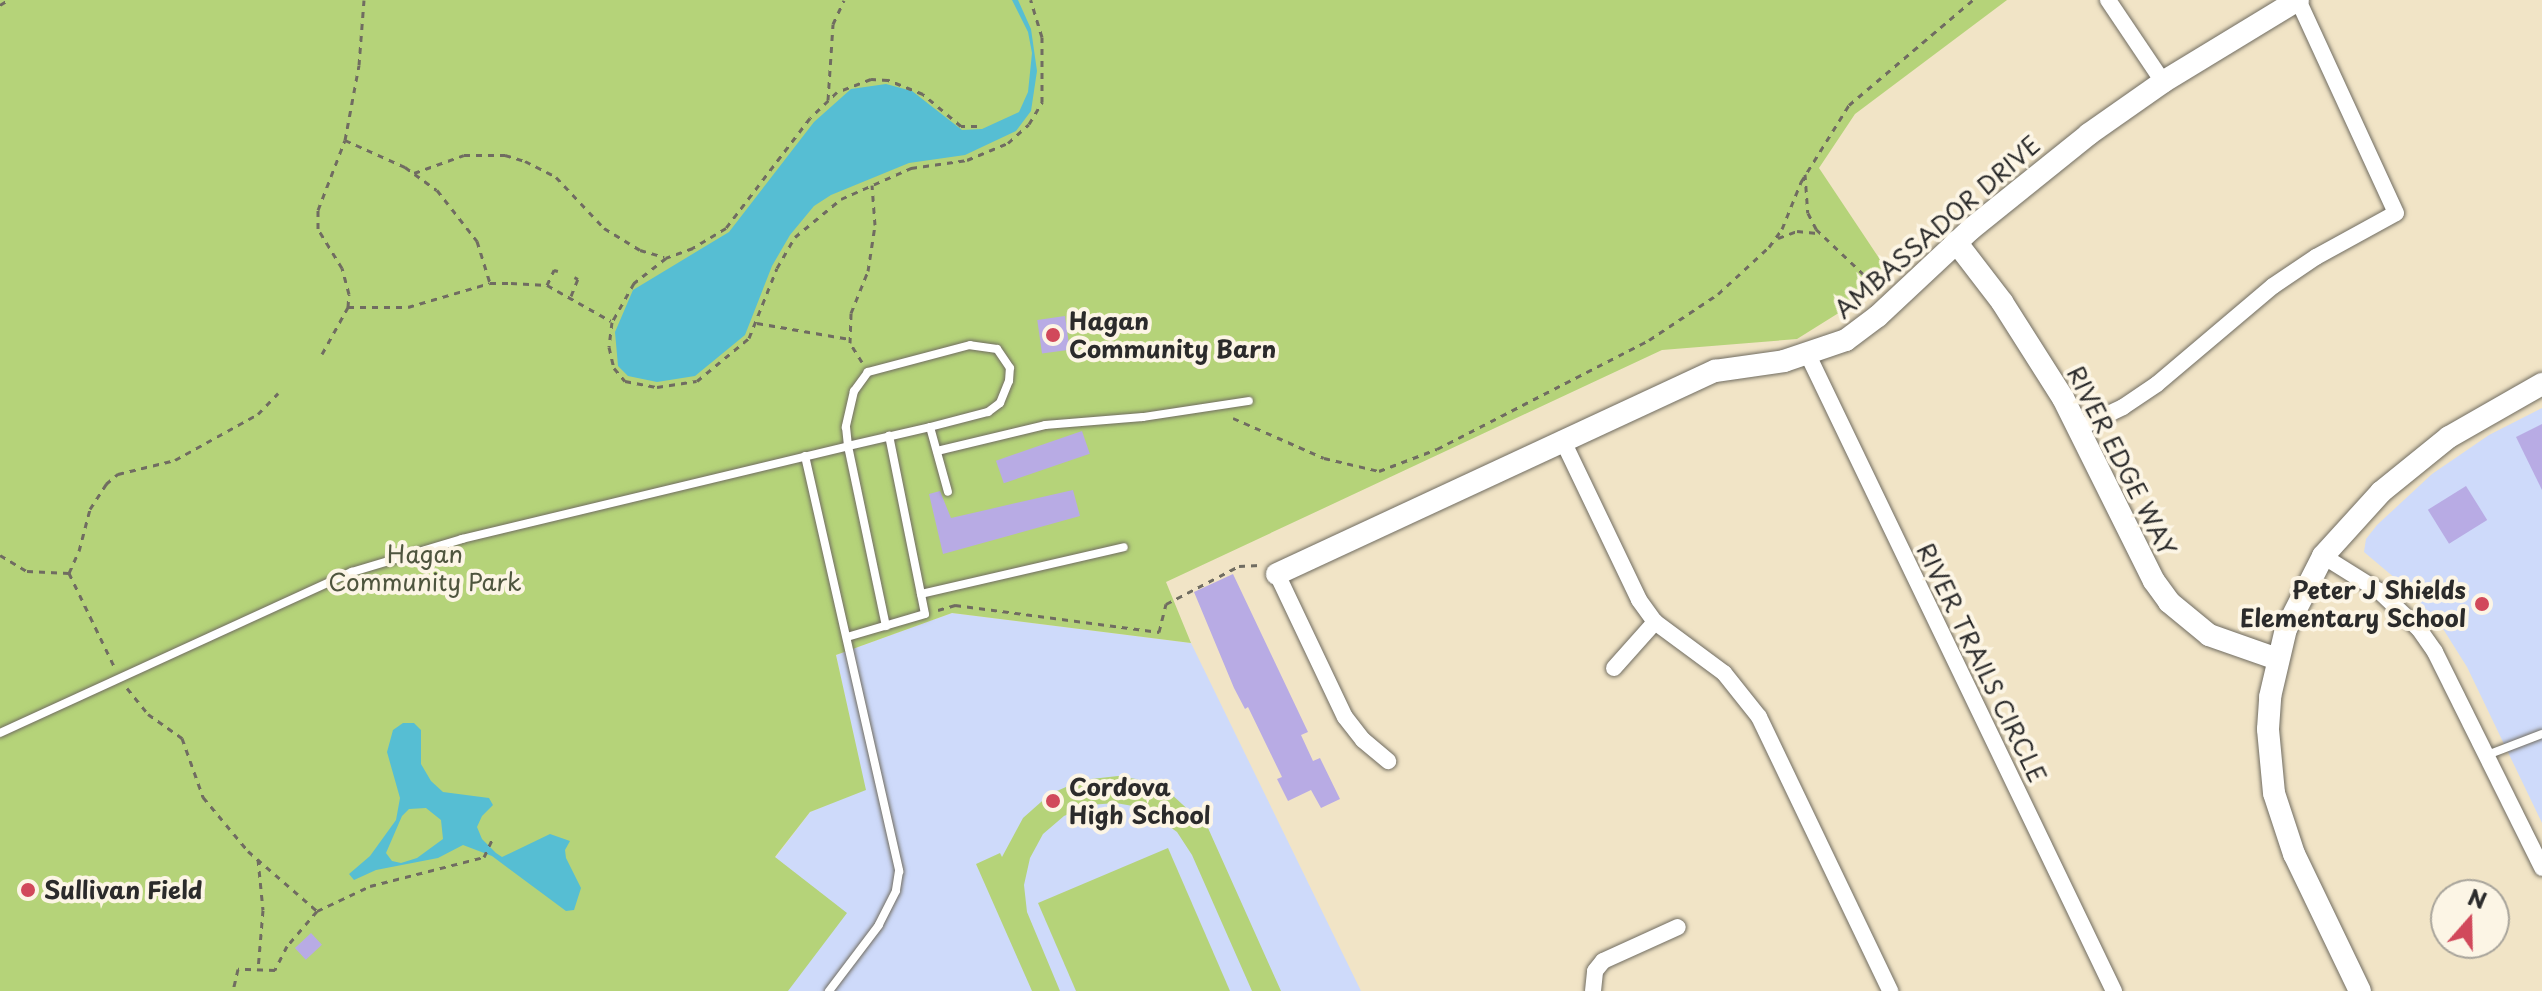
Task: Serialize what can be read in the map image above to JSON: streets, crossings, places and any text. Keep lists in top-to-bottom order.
{
  "streets": {
    "street": ["AMBASSADOR DRIVE", "RIVER EDGE WAY", "RIVER TRAILS CIRCLE"]
  },
  "crossings": [
    ["AMBASSADOR DRIVE", "RIVER EDGE WAY"],
    ["AMBASSADOR DRIVE", "RIVER TRAILS CIRCLE"]
  ],
  "parks": ["Hagan Community Park"],
  "places": [
    "Hagan Community Barn",
    "Peter J Shields Elementary School",
    "Cordova High School",
    "Sullivan Field"
  ],
  "north": "top"
}
